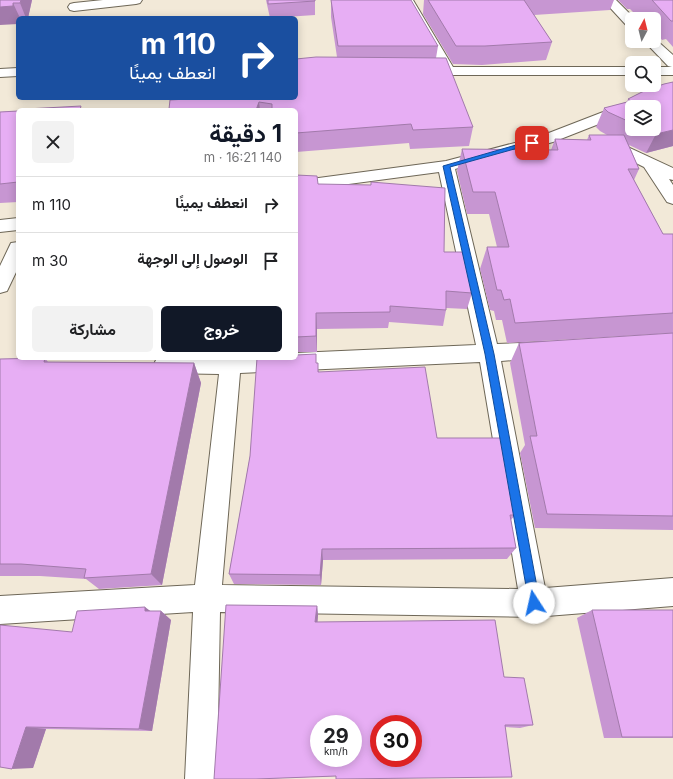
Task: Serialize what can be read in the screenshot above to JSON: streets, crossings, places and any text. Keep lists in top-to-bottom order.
{
  "north": "top",
  "page": {
    "turn": ["110 m", "انعطف يمينًا"],
    "heading": ["1 دقيقة", "140 m · 16:21"],
    "list": [
      {
        "name": "انعطف يمينًا",
        "value": "110 m"
      },
      {
        "name": "الوصول إلى الوجهة",
        "value": "30 m"
      }
    ],
    "buttons": ["خروج", "مشاركة"],
    "speed": "29 km/h",
    "limit": "30"
  }
}
